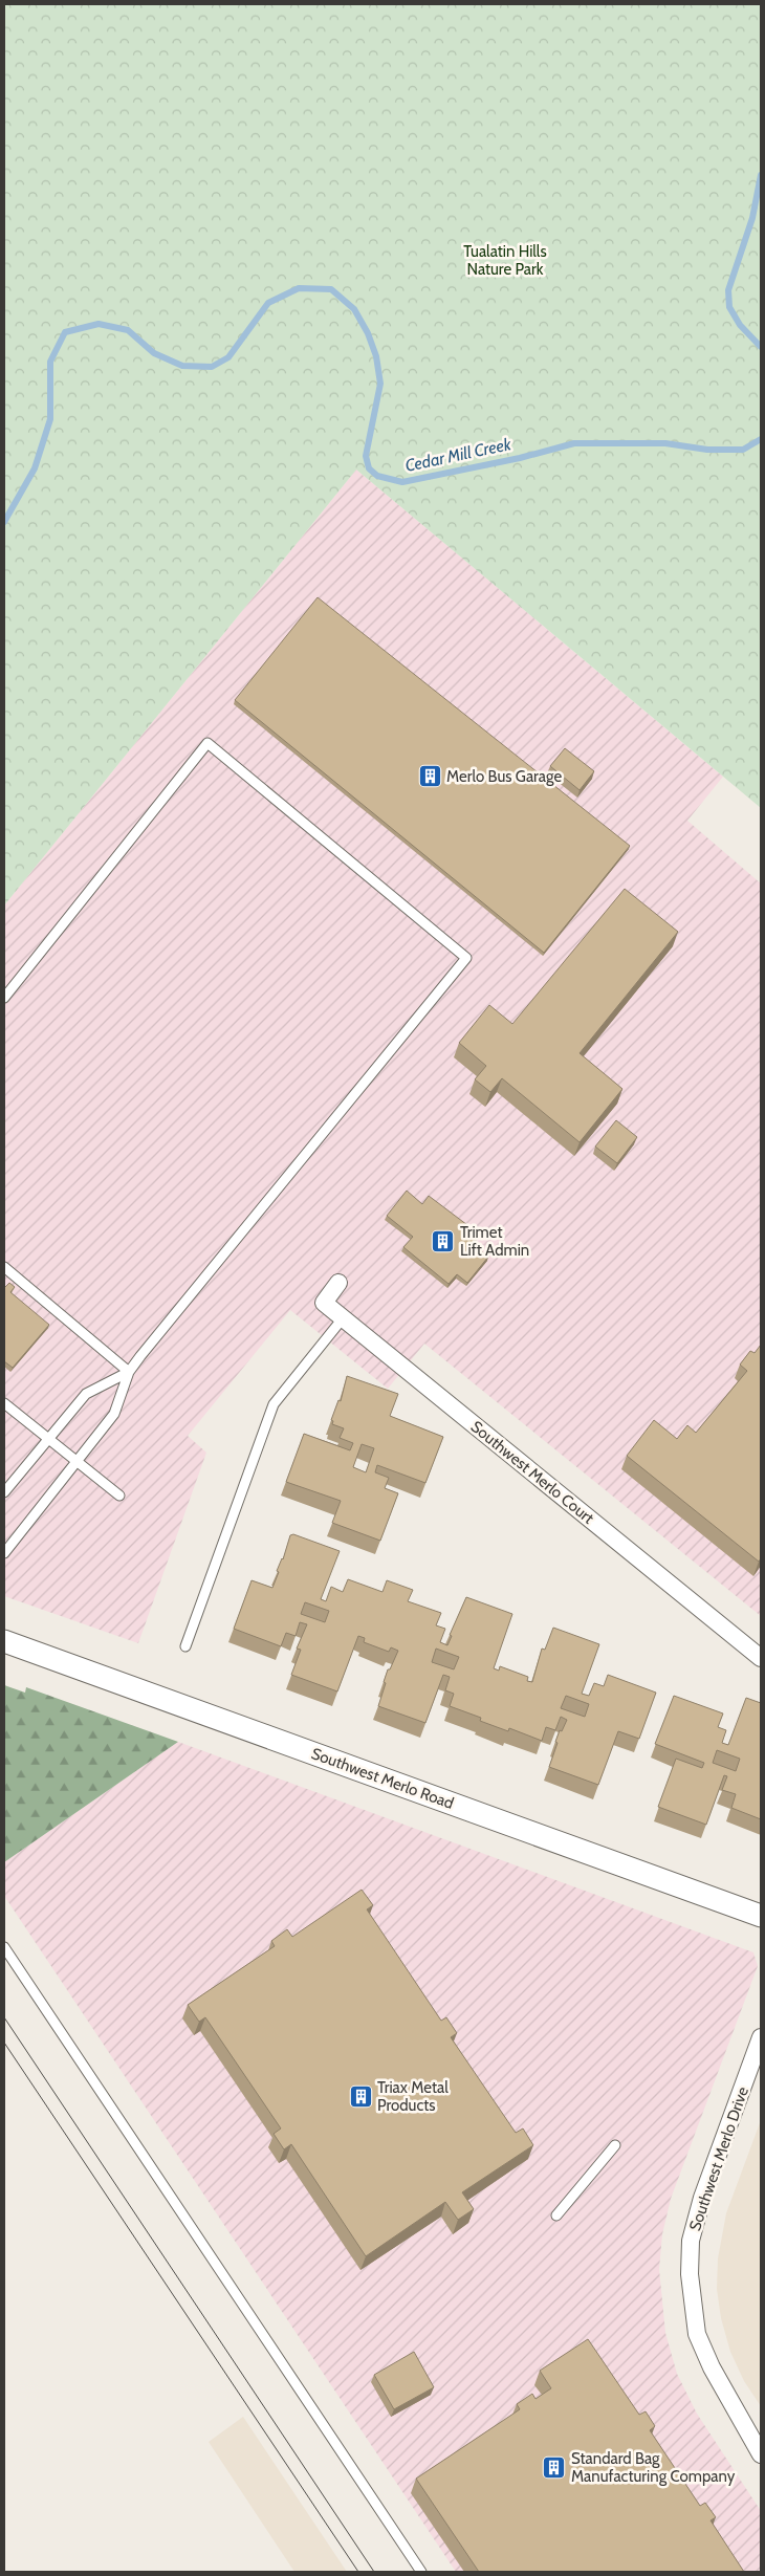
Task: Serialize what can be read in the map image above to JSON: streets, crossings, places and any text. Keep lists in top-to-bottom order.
{
  "streets": {
    "street": ["Southwest Merlo Court", "Southwest Merlo Road", "Southwest Merlo Drive"]
  },
  "water": ["Cedar Mill Creek"],
  "parks": ["Tualatin Hills Nature Park"],
  "places": {
    "building": [
      "Merlo Bus Garage",
      "Trimet Lift Admin",
      "Triax Metal Products",
      "Standard Bag Manufacturing Company"
    ]
  }
}
